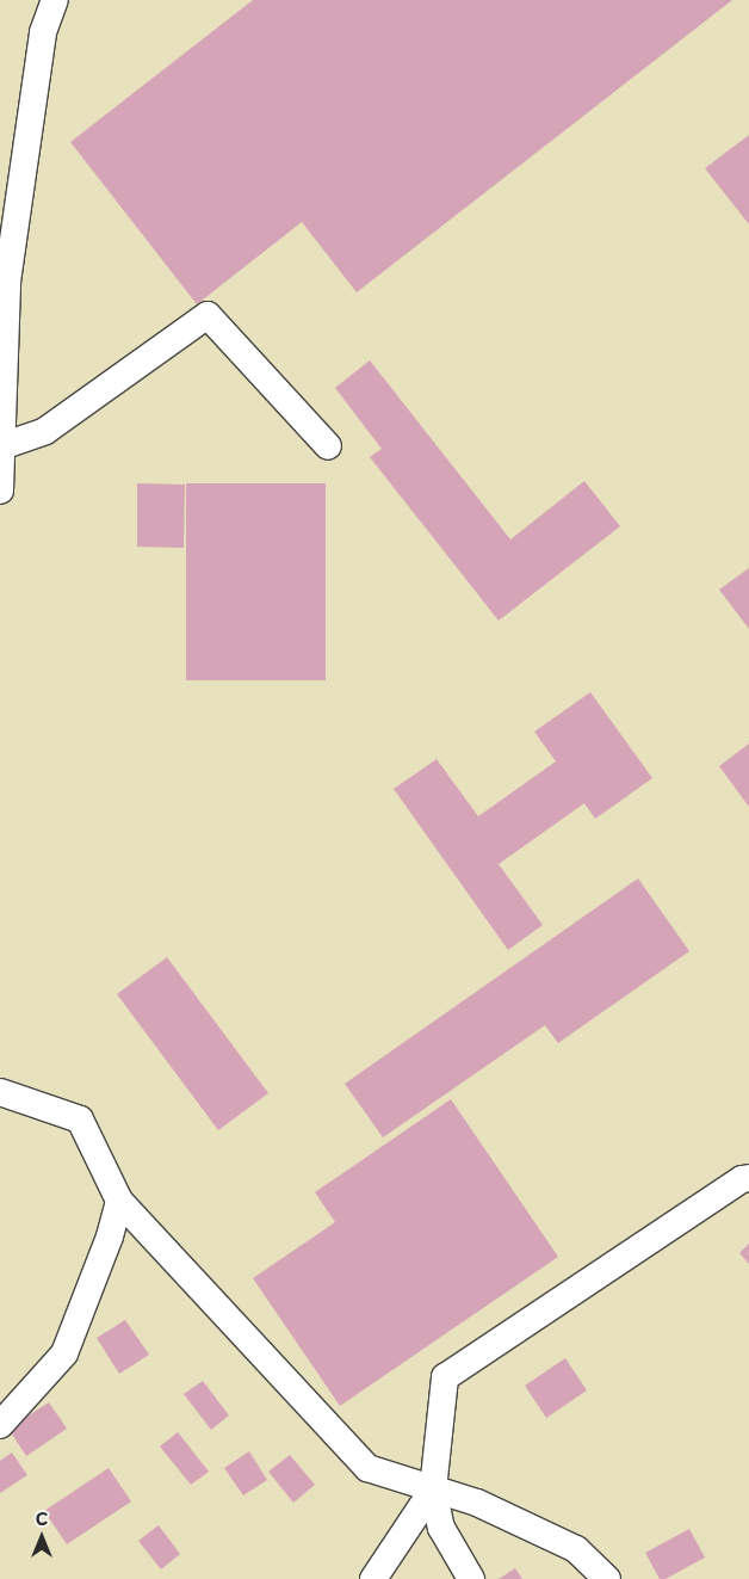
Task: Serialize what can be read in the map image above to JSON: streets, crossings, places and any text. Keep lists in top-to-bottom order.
{
  "north": "top"
}
